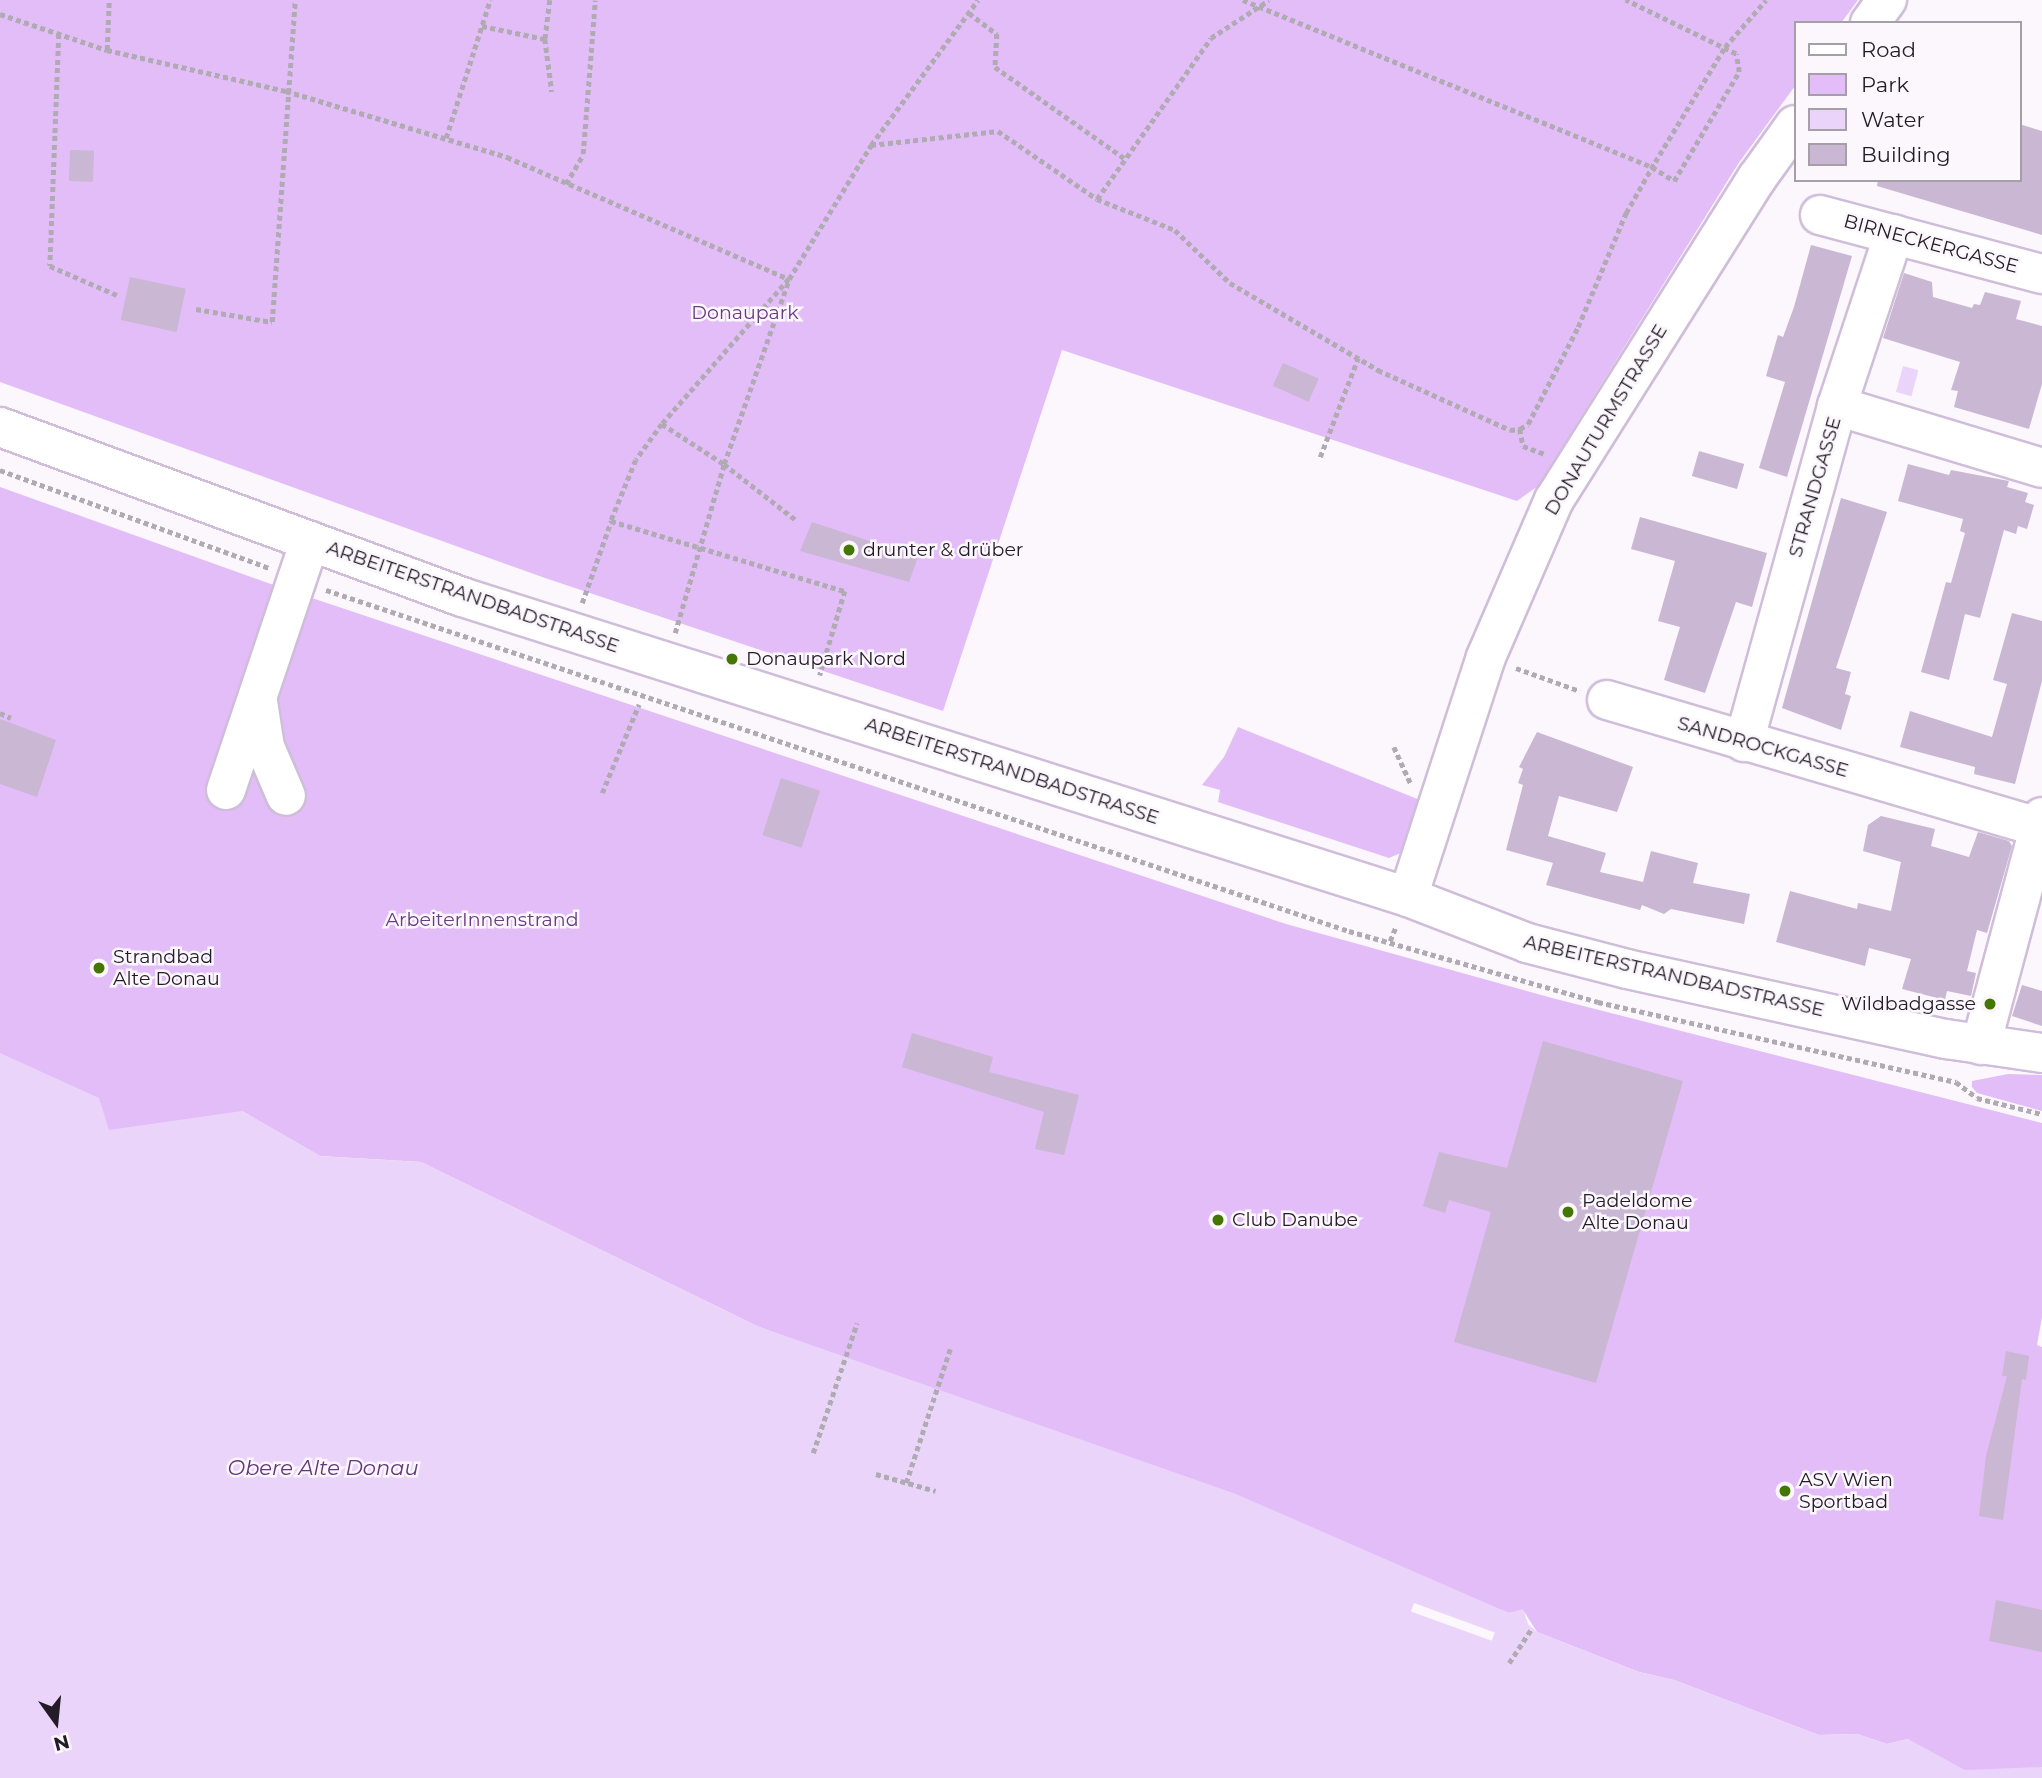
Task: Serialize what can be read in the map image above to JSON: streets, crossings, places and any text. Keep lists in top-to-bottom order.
{
  "streets": {
    "main road": [
      "BIRNECKERGASSE",
      "DONAUTURMSTRASSE",
      "STRANDGASSE",
      "ARBEITERSTRANDBADSTRASSE",
      "SANDROCKGASSE"
    ]
  },
  "crossings": [
    ["BIRNECKERGASSE", "STRANDGASSE"],
    ["DONAUTURMSTRASSE", "ARBEITERSTRANDBADSTRASSE"],
    ["STRANDGASSE", "SANDROCKGASSE"]
  ],
  "water": ["Obere Alte Donau"],
  "parks": ["Donaupark", "ArbeiterInnenstrand"],
  "places": [
    "drunter & drüber",
    "Donaupark Nord",
    "Strandbad Alte Donau",
    "Wildbadgasse",
    "Padeldome Alte Donau",
    "Club Danube",
    "ASV Wien Sportbad"
  ],
  "legend": [
    "Road",
    "Park",
    "Water",
    "Building"
  ],
  "north": "bottom"
}
